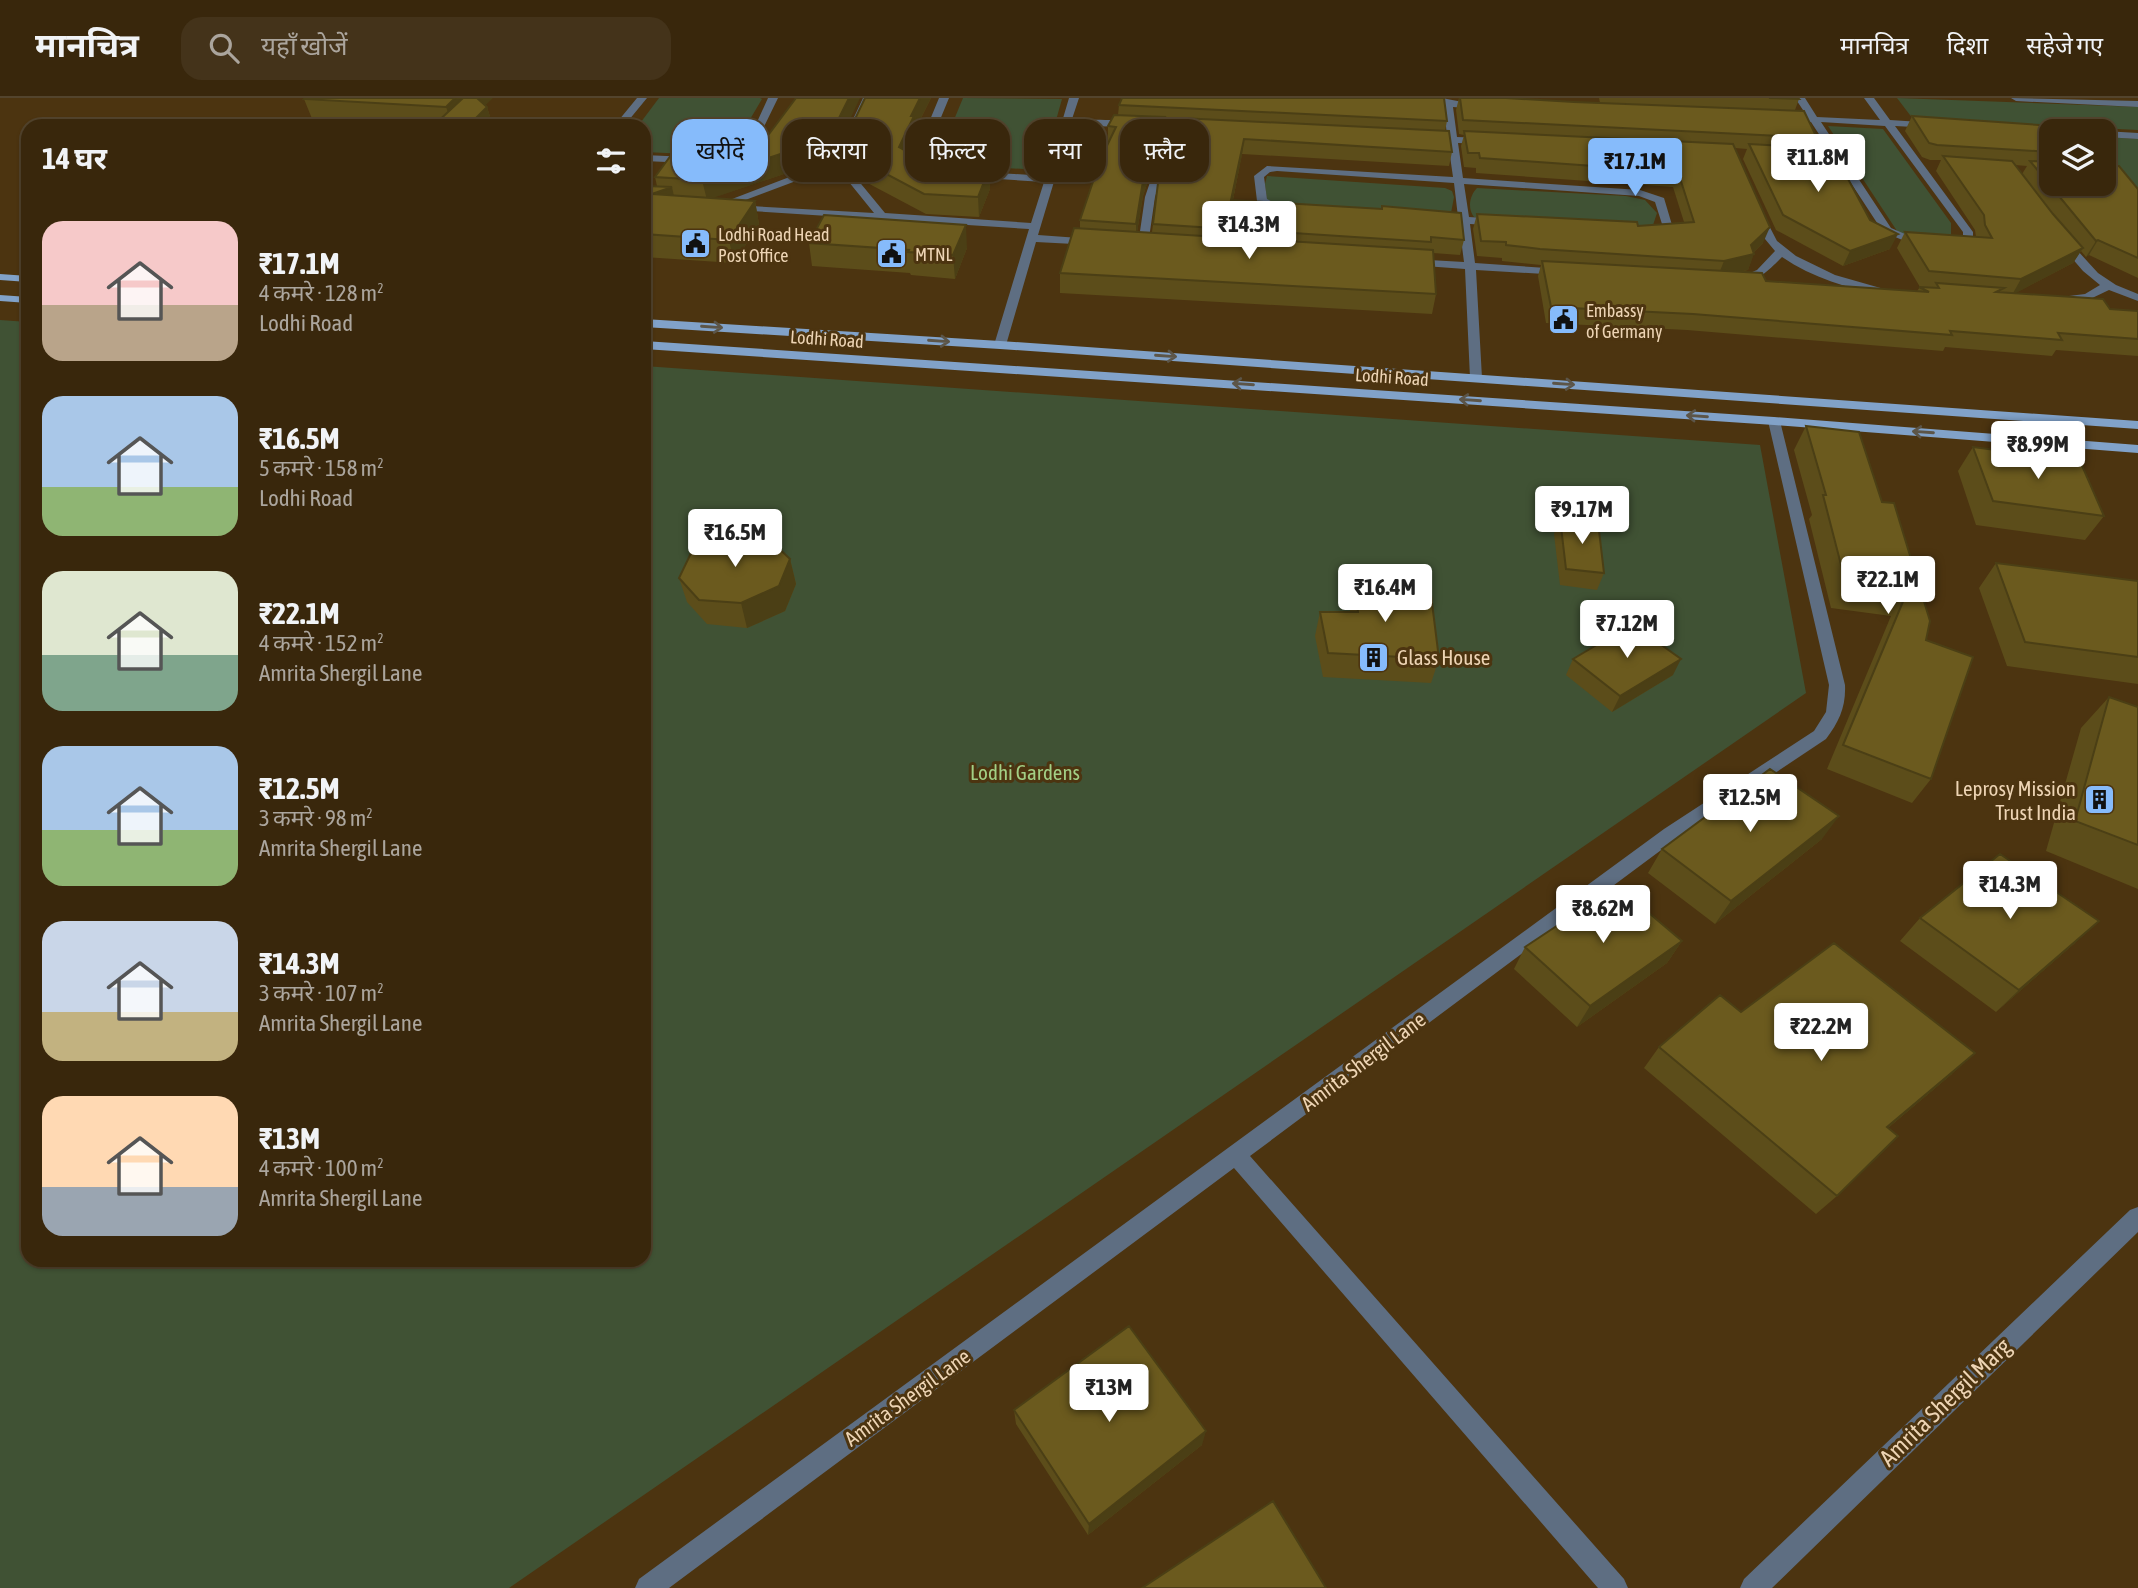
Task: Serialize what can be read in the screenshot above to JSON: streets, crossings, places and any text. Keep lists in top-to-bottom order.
{
  "streets": {
    "main road": ["Lodhi Road"],
    "street": ["Amrita Shergil Lane", "Amrita Shergil Marg"]
  },
  "crossings": [
    ["Lodhi Road", "Amrita Shergil Lane"]
  ],
  "parks": ["Lodhi Gardens"],
  "places": {
    "public building": ["Lodhi Road Head Post Office", "MTNL", "Embassy of Germany"],
    "building": ["Glass House", "Leprosy Mission Trust India"]
  },
  "page": {
    "header": "मानचित्र",
    "search": "यहाँ खोजें",
    "nav": ["मानचित्र", "दिशा", "सहेजे गए"],
    "chip": [
      "खरीदें",
      "किराया",
      "फ़िल्टर",
      "नया",
      "फ़्लैट"
    ],
    "heading": "14 घर",
    "price": [
      "₹11.8M",
      "₹17.1M",
      "₹14.3M",
      "₹8.99M",
      "₹9.17M",
      "₹16.5M",
      "₹22.1M",
      "₹16.4M",
      "₹7.12M",
      "₹12.5M",
      "₹14.3M",
      "₹8.62M",
      "₹22.2M",
      "₹13M"
    ],
    "list": [
      {
        "name": "₹17.1M",
        "note": "4 कमरे · 128 m² · Lodhi Road"
      },
      {
        "name": "₹16.5M",
        "note": "5 कमरे · 158 m² · Lodhi Road"
      },
      {
        "name": "₹22.1M",
        "note": "4 कमरे · 152 m² · Amrita Shergil Lane"
      },
      {
        "name": "₹12.5M",
        "note": "3 कमरे · 98 m² · Amrita Shergil Lane"
      },
      {
        "name": "₹14.3M",
        "note": "3 कमरे · 107 m² · Amrita Shergil Lane"
      },
      {
        "name": "₹13M",
        "note": "4 कमरे · 100 m² · Amrita Shergil Lane"
      }
    ]
  }
}
